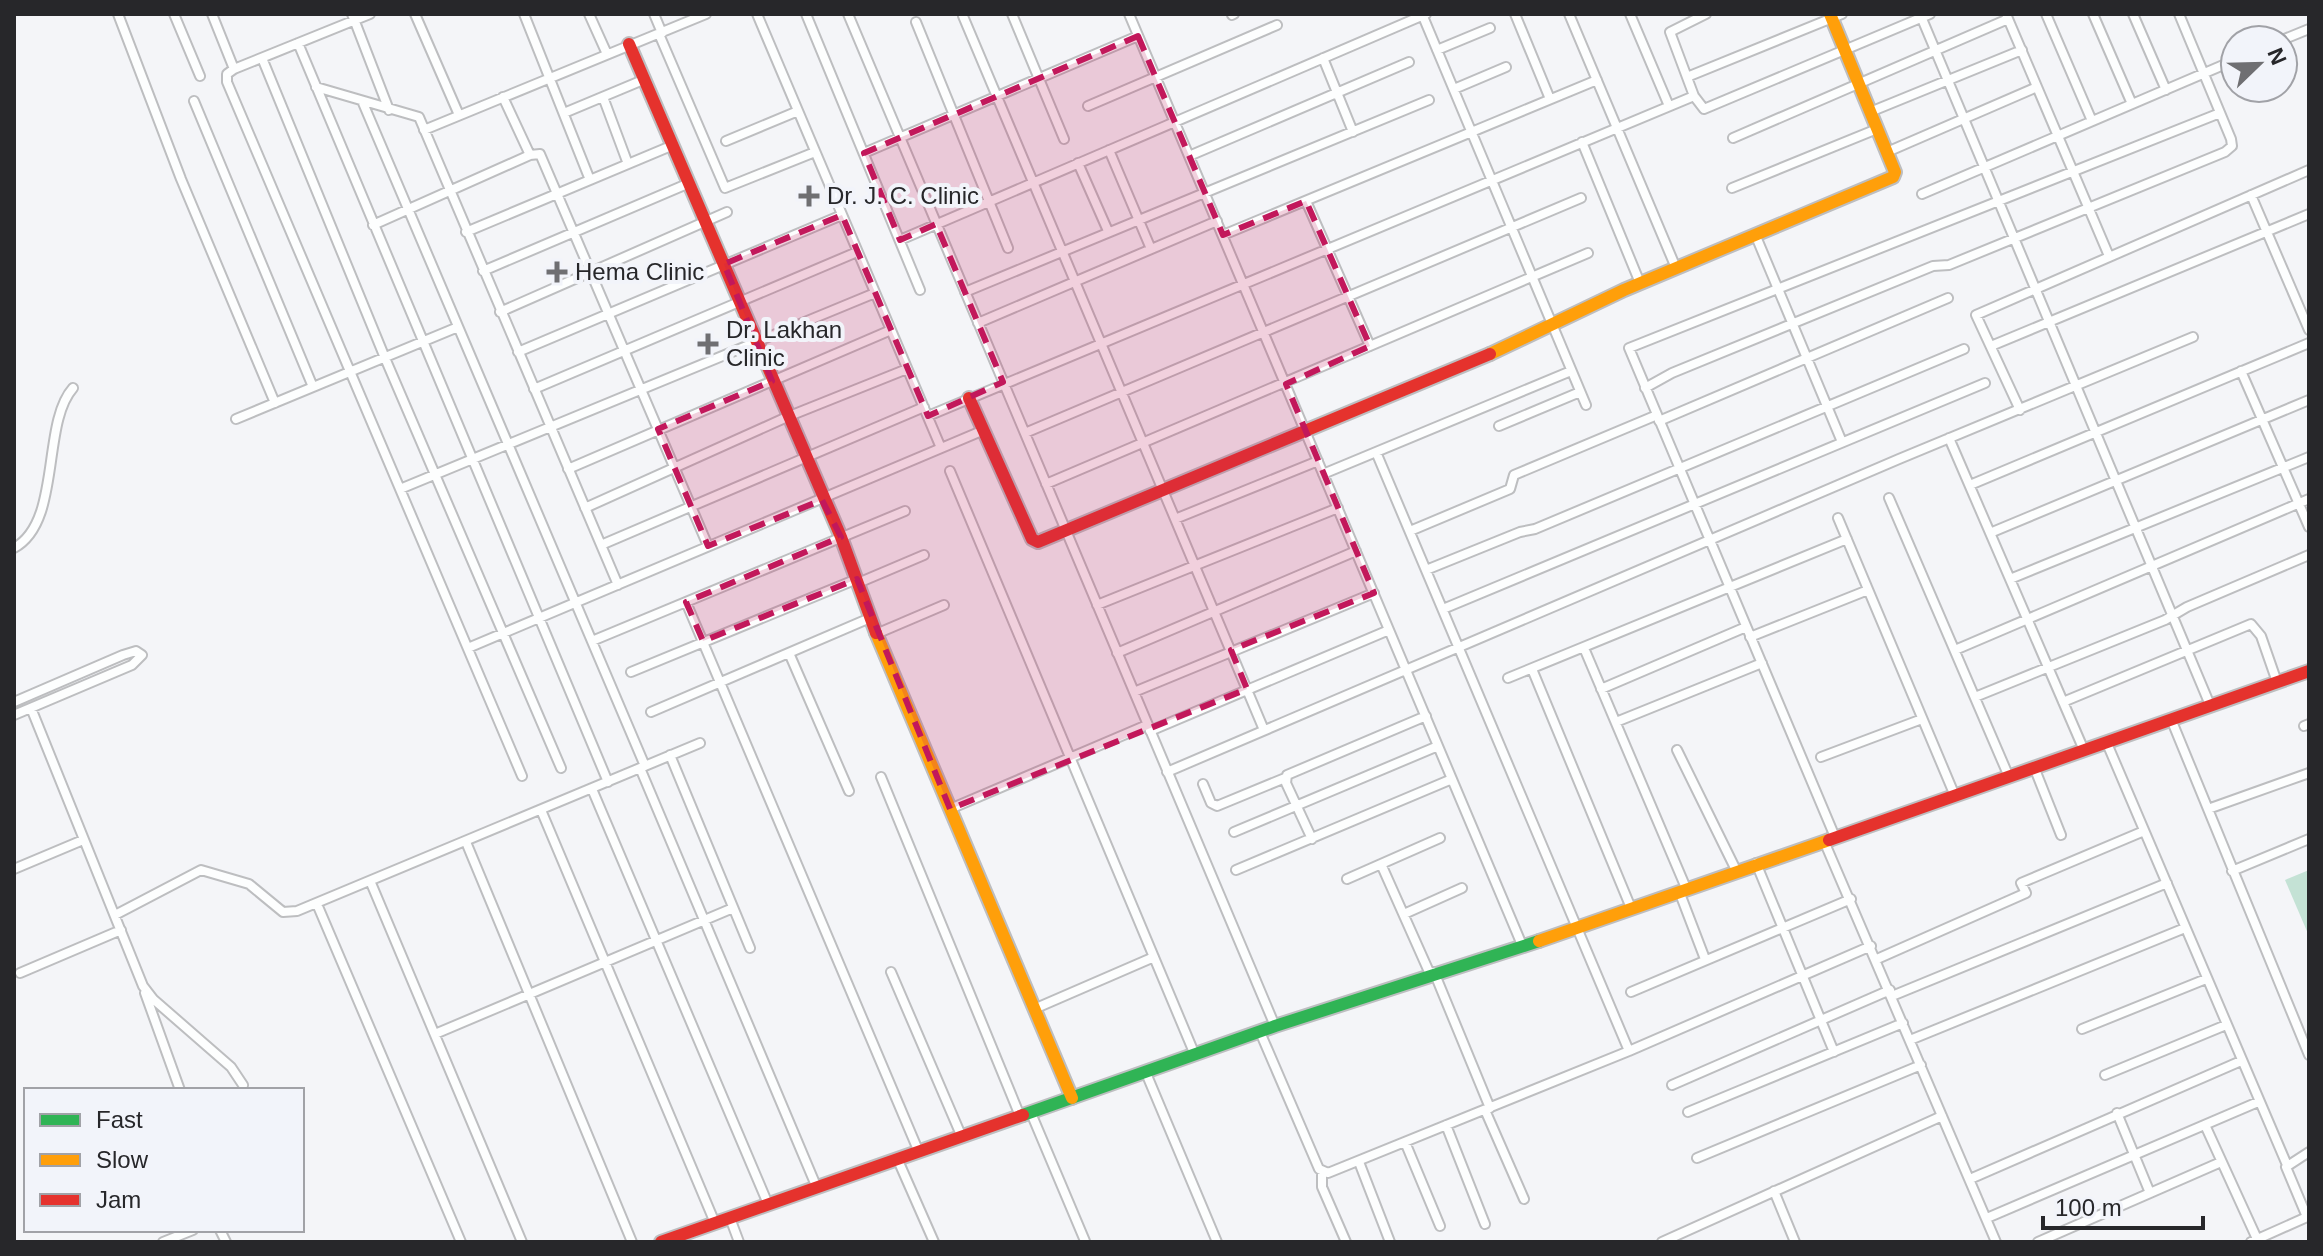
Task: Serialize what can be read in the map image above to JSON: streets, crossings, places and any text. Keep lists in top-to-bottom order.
{
  "places": {
    "health": ["Dr. J. C. Clinic", "Hema Clinic", "Dr. Lakhan Clinic"]
  },
  "legend": ["Fast", "Slow", "Jam"],
  "scale_bar": "100 m",
  "north": "top right"
}
